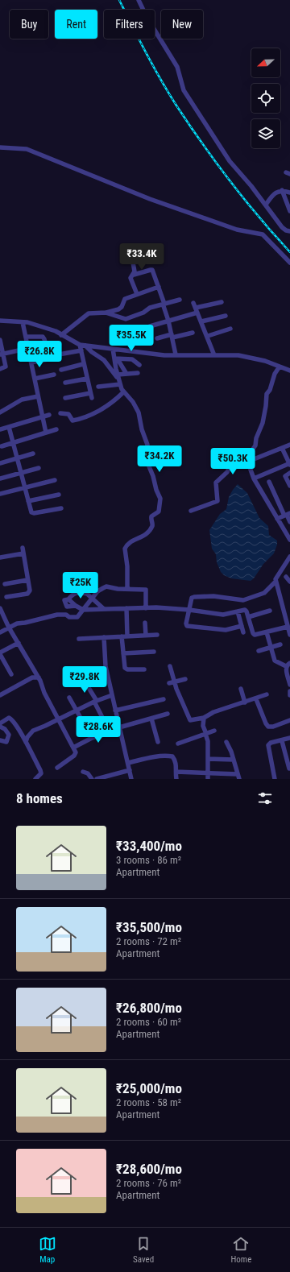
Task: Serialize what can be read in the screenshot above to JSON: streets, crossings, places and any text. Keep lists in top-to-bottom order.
{
  "north": "left",
  "page": {
    "chip": [
      "Buy",
      "Rent",
      "Filters",
      "New"
    ],
    "price": [
      "₹33.4K",
      "₹35.5K",
      "₹26.8K",
      "₹34.2K",
      "₹50.3K",
      "₹25K",
      "₹29.8K",
      "₹28.6K"
    ],
    "heading": "8 homes",
    "list": [
      {
        "name": "₹33,400/mo",
        "note": "3 rooms · 86 m² · Apartment"
      },
      {
        "name": "₹35,500/mo",
        "note": "2 rooms · 72 m² · Apartment"
      },
      {
        "name": "₹26,800/mo",
        "note": "2 rooms · 60 m² · Apartment"
      },
      {
        "name": "₹25,000/mo",
        "note": "2 rooms · 58 m² · Apartment"
      },
      {
        "name": "₹28,600/mo",
        "note": "2 rooms · 76 m² · Apartment"
      }
    ],
    "tabs": ["Map", "Saved", "Home"]
  }
}
